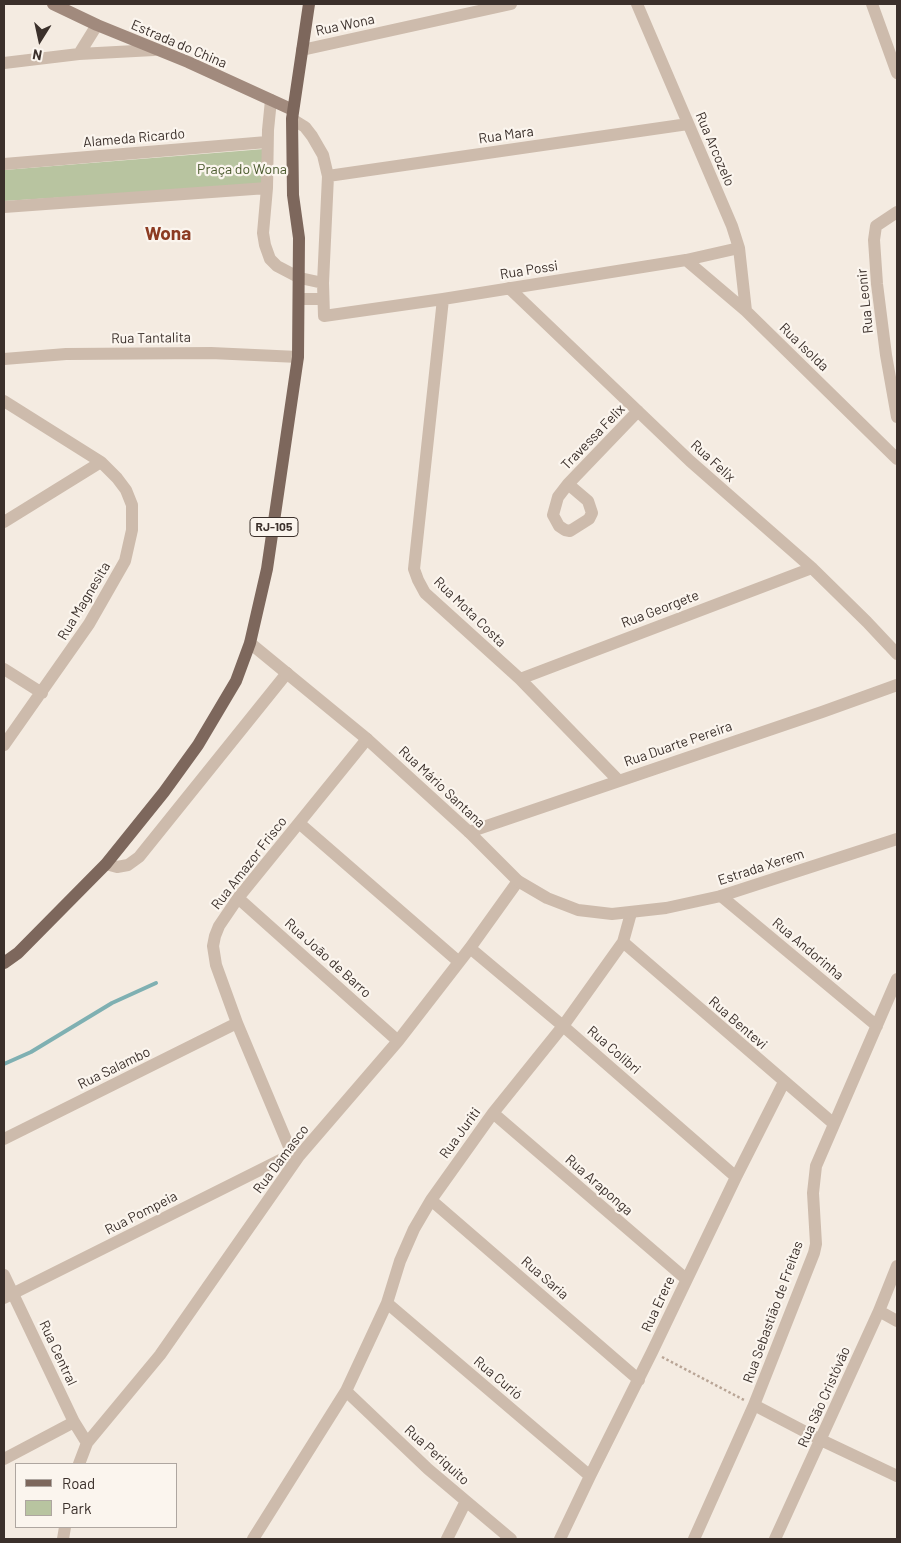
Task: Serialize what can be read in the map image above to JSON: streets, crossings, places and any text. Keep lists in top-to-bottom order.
{
  "streets": {
    "main road": ["Estrada do China", "RJ-105"],
    "street": [
      "Rua Wona",
      "Rua Mara",
      "Alameda Ricardo",
      "Rua Arcozelo",
      "Rua Possi",
      "Rua Leonir",
      "Rua Tantalita",
      "Rua Isolda",
      "Travessa Felix",
      "Rua Felix",
      "Rua Magnesita",
      "Rua Georgete",
      "Rua Mota Costa",
      "Rua Duarte Pereira",
      "Rua Mário Santana",
      "Rua Amazor Frisco",
      "Estrada Xerem",
      "Rua Andorinha",
      "Rua Joāo de Barro",
      "Rua Bentevi",
      "Rua Colibri",
      "Rua Salambo",
      "Rua Juriti",
      "Rua Damasco",
      "Rua Araponga",
      "Rua Pompeia",
      "Rua Saria",
      "Rua Erere",
      "Rua Sebastião de Freitas",
      "Rua Central",
      "Rua Curió",
      "Rua São Cristóvão",
      "Rua Periquito"
    ]
  },
  "crossings": [
    ["Rua Wona", "RJ-105"],
    ["Estrada do China", "RJ-105"],
    ["Rua Mara", "Rua Arcozelo"],
    ["Rua Arcozelo", "Rua Possi"],
    ["Rua Arcozelo", "Rua Isolda"],
    ["Rua Possi", "Rua Isolda"],
    ["Rua Possi", "Rua Felix"],
    ["Rua Possi", "Rua Mota Costa"],
    ["Rua Tantalita", "RJ-105"],
    ["Travessa Felix", "Rua Felix"],
    ["Rua Felix", "Rua Georgete"],
    ["RJ-105", "Rua Mário Santana"],
    ["Rua Georgete", "Rua Mota Costa"],
    ["Rua Mota Costa", "Rua Duarte Pereira"],
    ["Rua Duarte Pereira", "Rua Mário Santana"],
    ["Rua Mário Santana", "Rua Amazor Frisco"],
    ["Rua Mário Santana", "Estrada Xerem"],
    ["Rua Mário Santana", "Rua Juriti"],
    ["Rua Mário Santana", "Rua Damasco"],
    ["Rua Amazor Frisco", "Rua Joāo de Barro"],
    ["Rua Amazor Frisco", "Rua Salambo"],
    ["Rua Amazor Frisco", "Rua Damasco"],
    ["Rua Amazor Frisco", "Rua Pompeia"],
    ["Estrada Xerem", "Rua Andorinha"],
    ["Estrada Xerem", "Rua Juriti"],
    ["Rua Andorinha", "Rua Sebastião de Freitas"],
    ["Rua Joāo de Barro", "Rua Damasco"],
    ["Rua Bentevi", "Rua Juriti"],
    ["Rua Bentevi", "Rua Erere"],
    ["Rua Bentevi", "Rua Sebastião de Freitas"],
    ["Rua Colibri", "Rua Juriti"],
    ["Rua Colibri", "Rua Damasco"],
    ["Rua Colibri", "Rua Erere"],
    ["Rua Juriti", "Rua Araponga"],
    ["Rua Juriti", "Rua Saria"],
    ["Rua Juriti", "Rua Curió"],
    ["Rua Juriti", "Rua Periquito"],
    ["Rua Damasco", "Rua Pompeia"],
    ["Rua Damasco", "Rua Central"],
    ["Rua Araponga", "Rua Erere"],
    ["Rua Pompeia", "Rua Central"],
    ["Rua Saria", "Rua Erere"],
    ["Rua Erere", "Rua Curió"]
  ],
  "districts": ["Wona"],
  "parks": ["Praça do Wona"],
  "legend": ["Road", "Park"],
  "north": "bottom"
}
